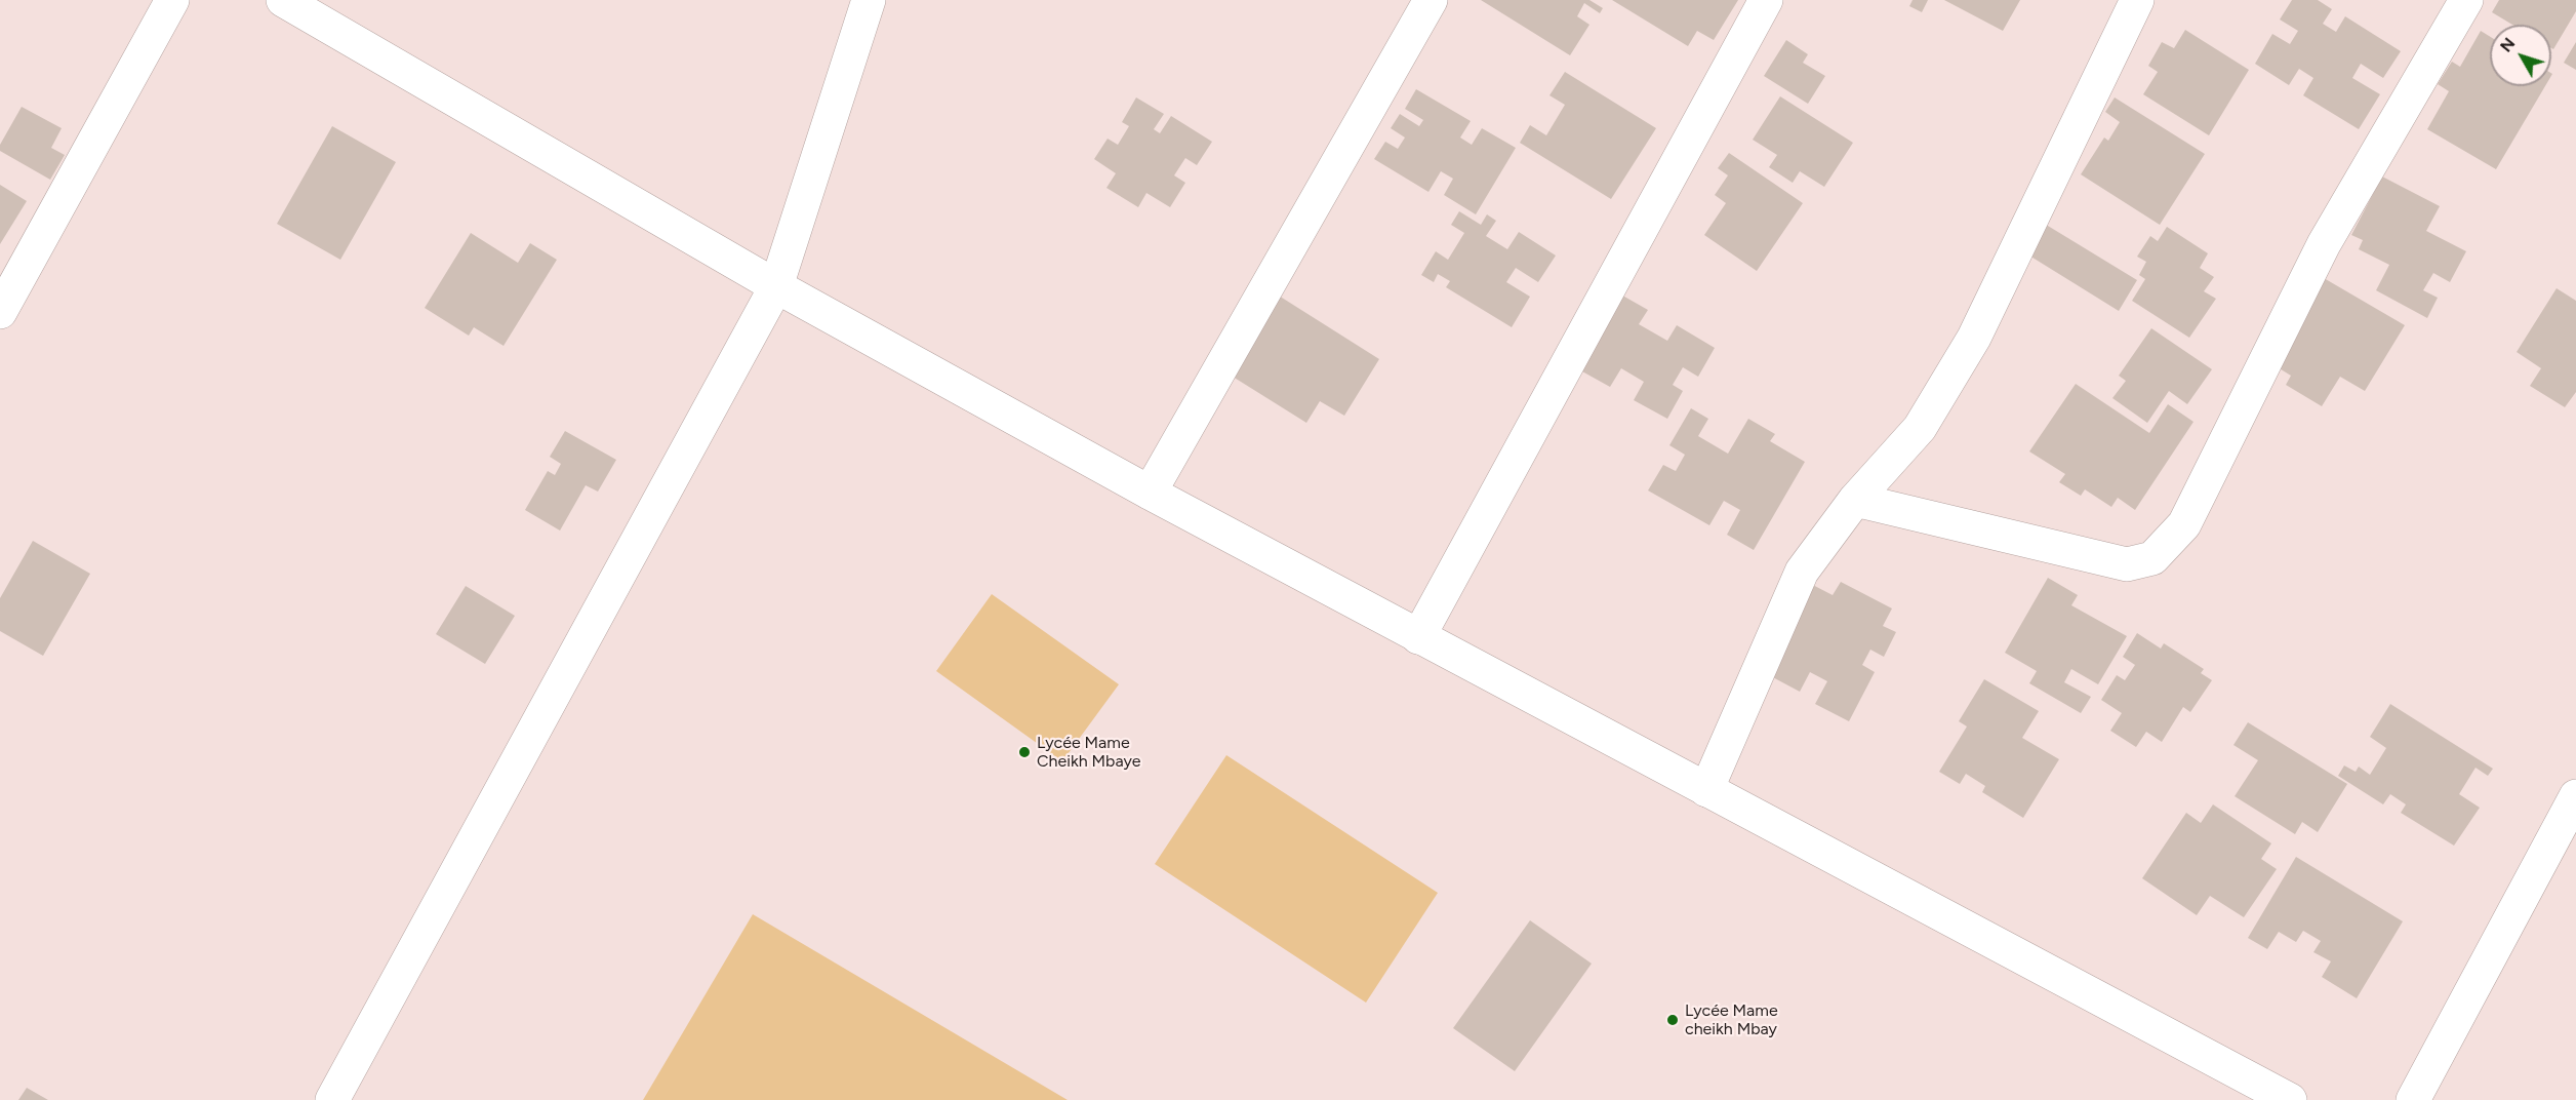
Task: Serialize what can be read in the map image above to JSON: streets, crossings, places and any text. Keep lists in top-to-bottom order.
{
  "places": ["Lycée Mame Cheikh Mbaye", "Lycée Mame cheikh Mbay"],
  "north": "top left"
}
